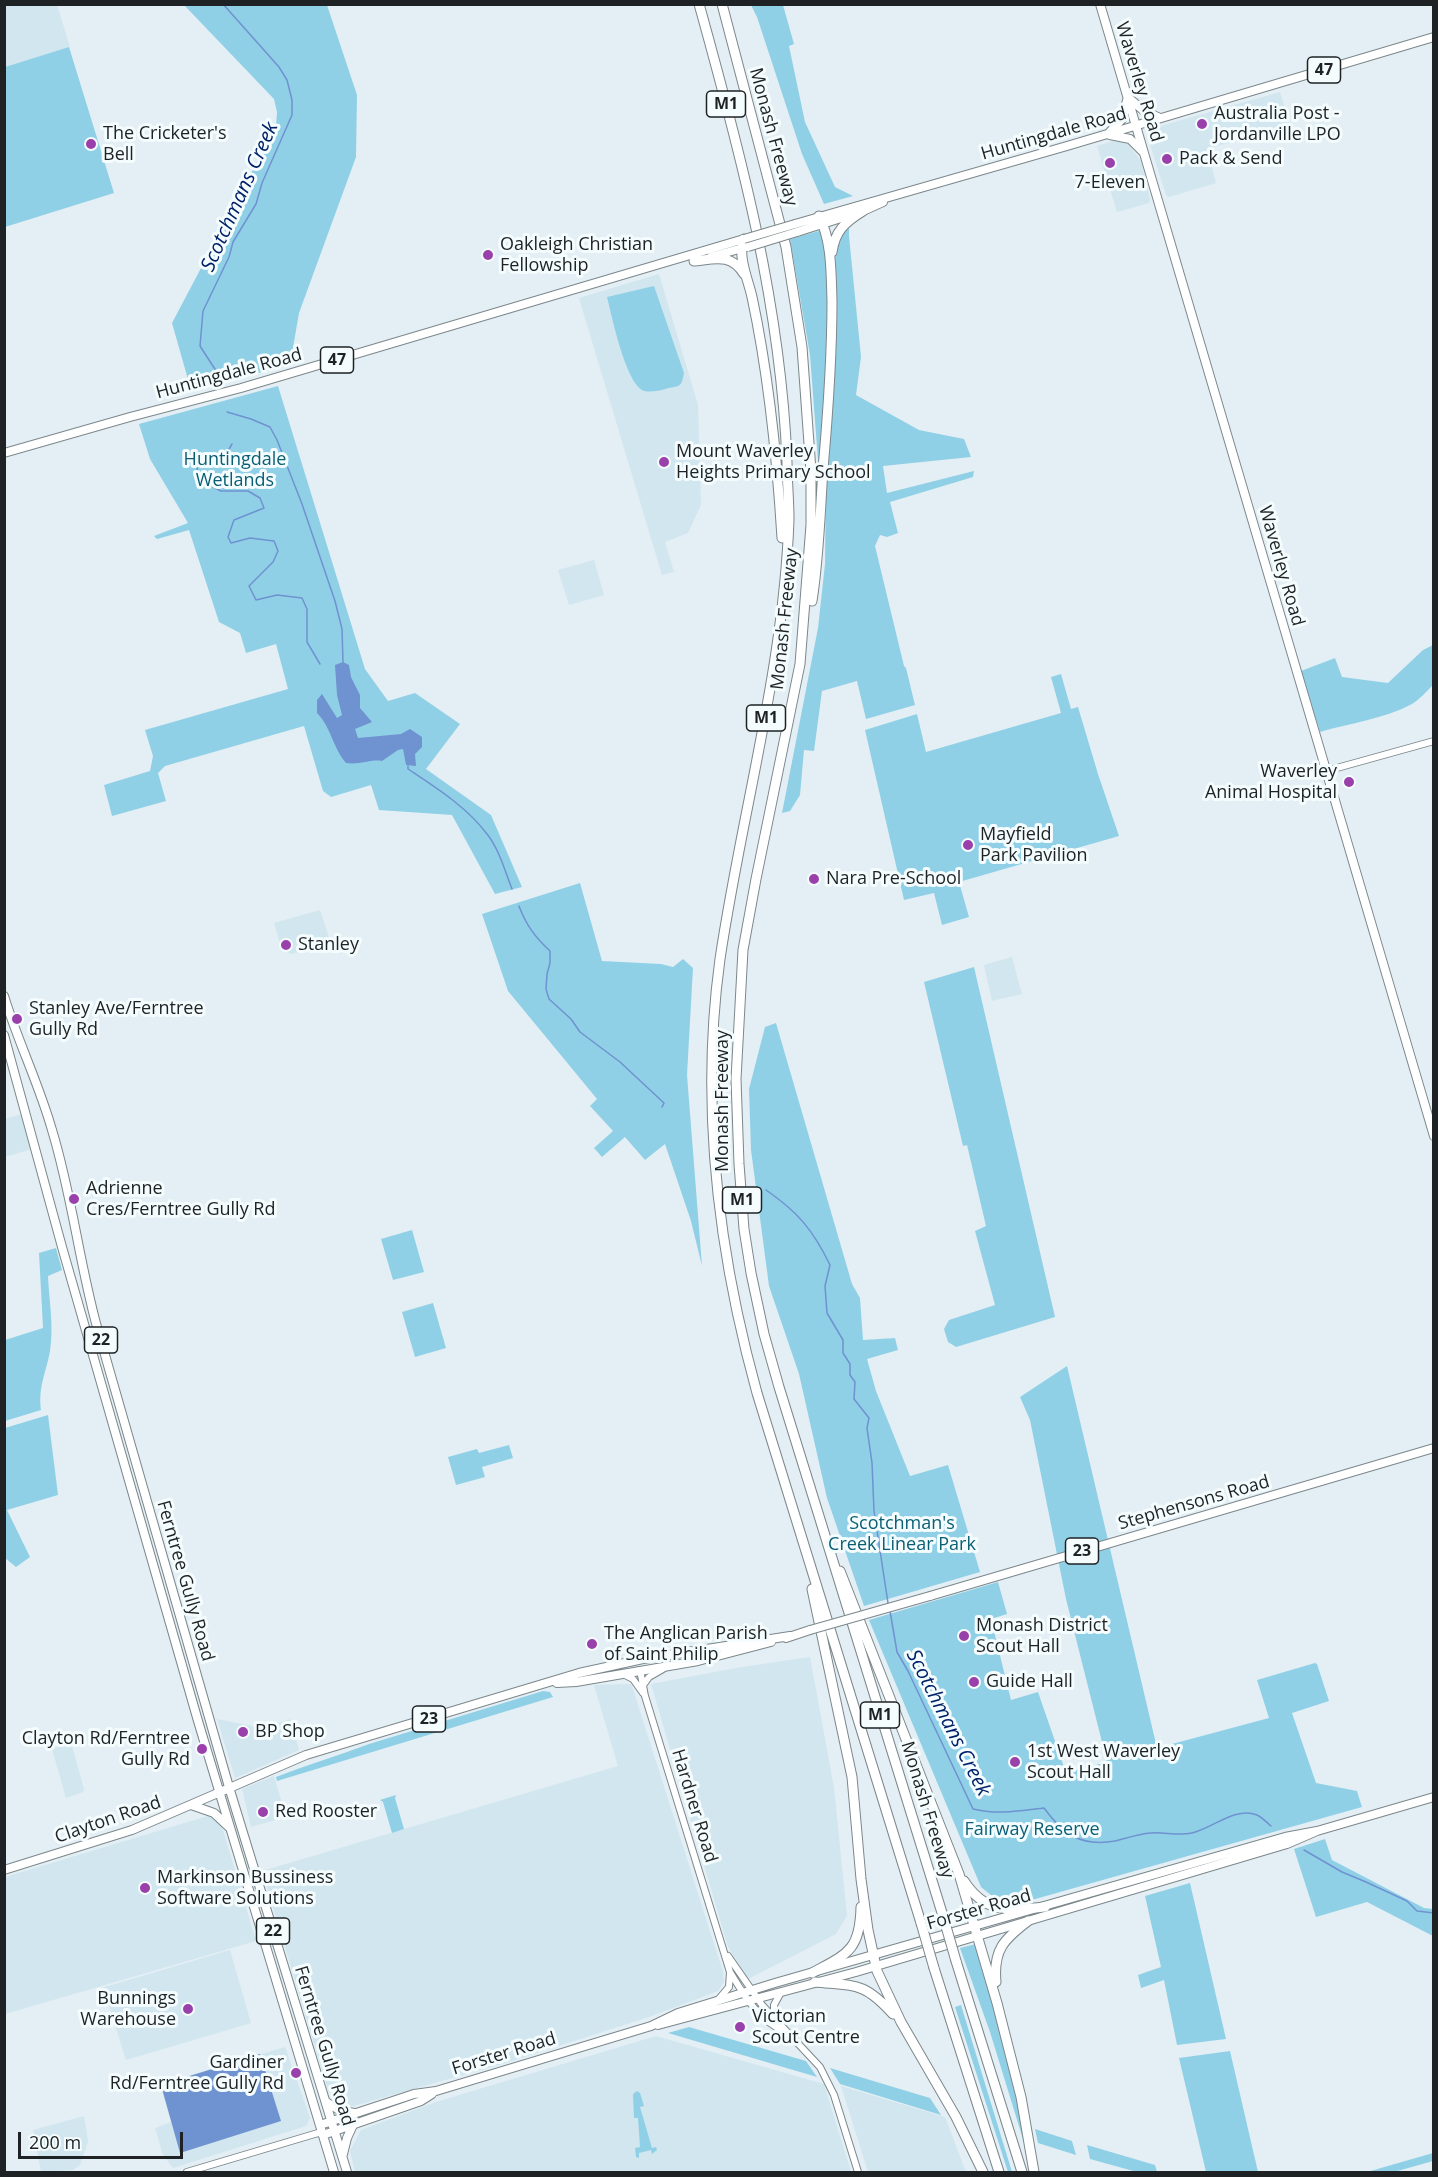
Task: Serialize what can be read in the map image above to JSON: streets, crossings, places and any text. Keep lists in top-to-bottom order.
{
  "streets": {
    "highway": ["M1", "Monash Freeway"],
    "main road": [
      "47",
      "Waverley Road",
      "Huntingdale Road",
      "22",
      "Stephensons Road",
      "23",
      "Ferntree Gully Road",
      "Clayton Road",
      "Forster Road"
    ],
    "street": ["Hardner Road"]
  },
  "crossings": [
    ["Waverley Road", "Huntingdale Road"],
    ["Stephensons Road", "Ferntree Gully Road"],
    ["Stephensons Road", "Hardner Road"],
    ["Stephensons Road", "Clayton Road"],
    ["Ferntree Gully Road", "Clayton Road"],
    ["Ferntree Gully Road", "Forster Road"],
    ["Hardner Road", "Forster Road"]
  ],
  "water": ["Scotchmans Creek"],
  "parks": ["Huntingdale Wetlands", "Scotchman's Creek Linear Park", "Fairway Reserve"],
  "places": [
    "Australia Post - Jordanville LPO",
    "The Cricketer's Bell",
    "Pack & Send",
    "7-Eleven",
    "Oakleigh Christian Fellowship",
    "Mount Waverley Heights Primary School",
    "Waverley Animal Hospital",
    "Mayfield Park Pavilion",
    "Nara Pre-School",
    "Stanley",
    "Stanley Ave/Ferntree Gully Rd",
    "Adrienne Cres/Ferntree Gully Rd",
    "Monash District Scout Hall",
    "The Anglican Parish of Saint Philip",
    "Guide Hall",
    "BP Shop",
    "Clayton Rd/Ferntree Gully Rd",
    "1st West Waverley Scout Hall",
    "Red Rooster",
    "Markinson Bussiness Software Solutions",
    "Bunnings Warehouse",
    "Victorian Scout Centre",
    "Gardiner Rd/Ferntree Gully Rd"
  ],
  "scale_bar": "200 m"
}
